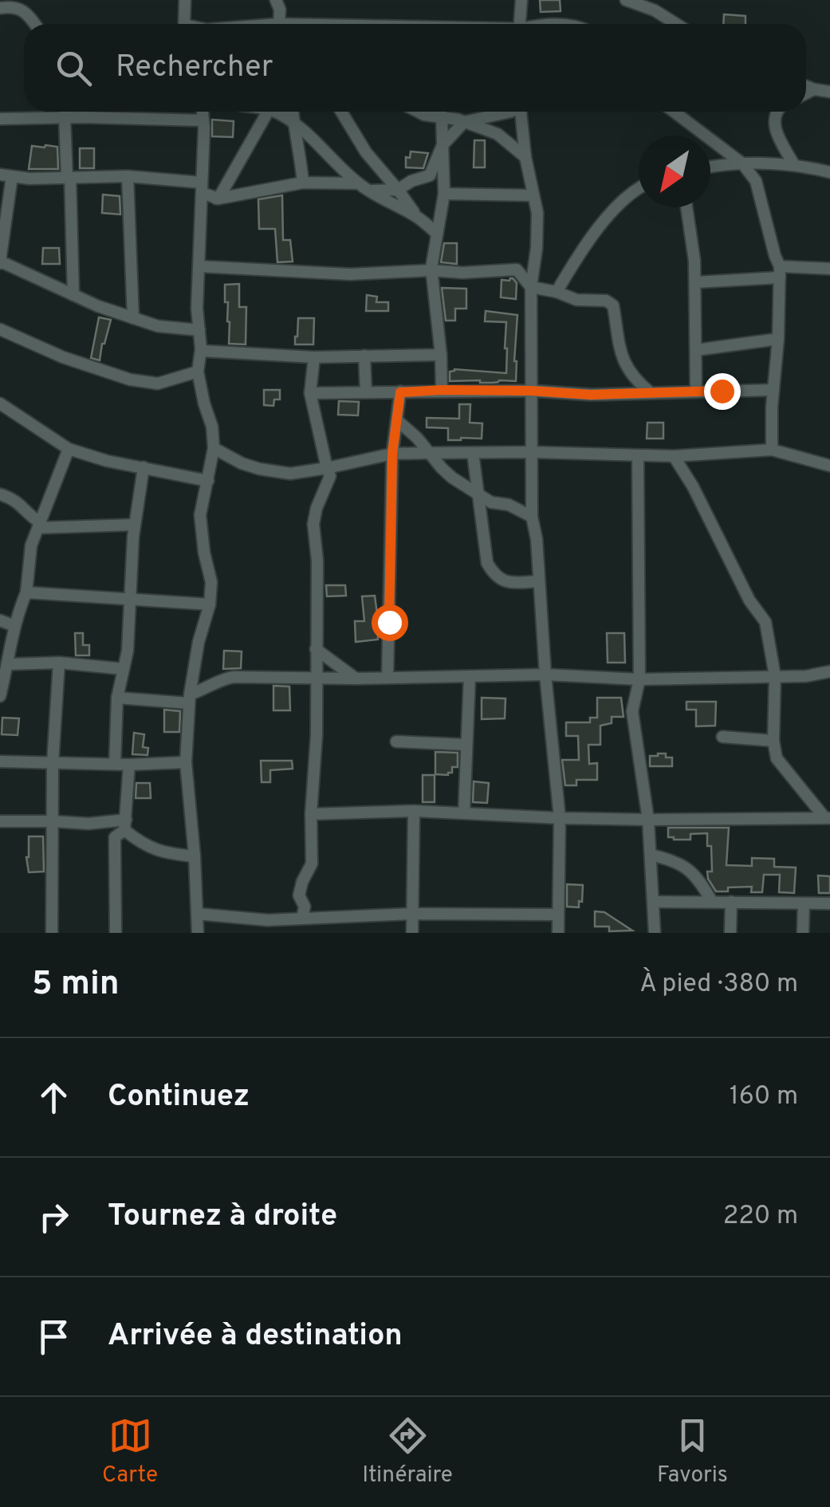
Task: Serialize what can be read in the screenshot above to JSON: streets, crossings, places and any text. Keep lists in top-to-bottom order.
{
  "north": "bottom left",
  "page": {
    "search": "Rechercher",
    "heading": ["5 min", "À pied · 380 m"],
    "list": [
      ["Continuez", "160 m"],
      ["Tournez à droite", "220 m"],
      "Arrivée à destination"
    ],
    "nav": ["Carte", "Itinéraire", "Favoris"]
  }
}
